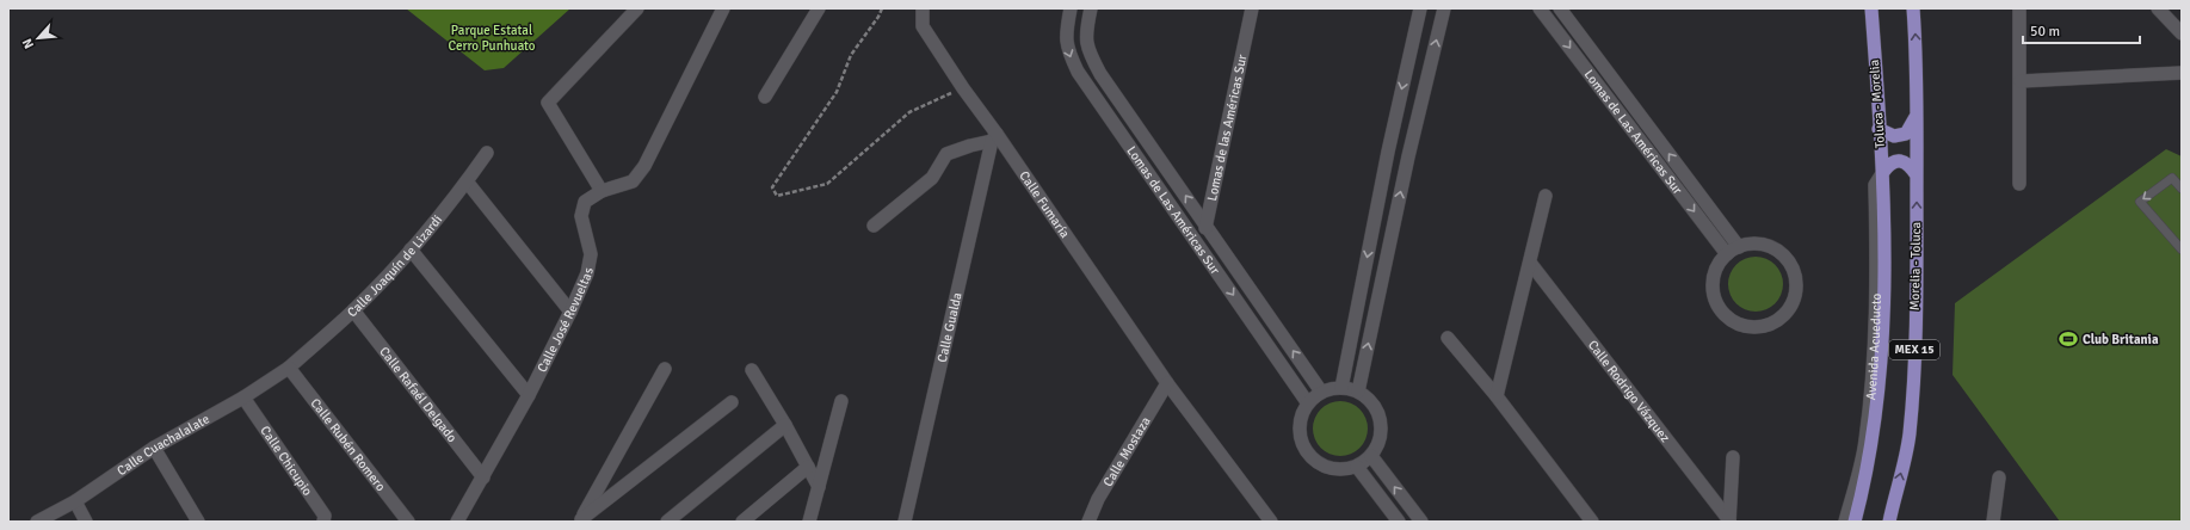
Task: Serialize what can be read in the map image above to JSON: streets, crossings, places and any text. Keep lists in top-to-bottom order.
{
  "streets": {
    "main road": ["Toluca - Morelia", "Morelia - Toluca", "MEX 15"],
    "street": [
      "Lomas de las Américas Sur",
      "Lomas de Las Américas Sur",
      "Calle Fumaría",
      "Calle Joaquín de Lizardi",
      "Calle José Revueltas",
      "Calle Gualda",
      "Avenida Acueducto",
      "Calle Rodrigo Vázquez",
      "Calle Rafaél Delgado",
      "Calle Rubén Romero",
      "Calle Cuachalalate",
      "Calle Mostaza",
      "Calle Chicupio"
    ]
  },
  "crossings": [
    ["Toluca - Morelia", "Avenida Acueducto"],
    ["Lomas de las Américas Sur", "Lomas de Las Américas Sur"],
    ["Calle Fumaría", "Calle Gualda"],
    ["Calle Fumaría", "Calle Mostaza"],
    ["Calle Joaquín de Lizardi", "Calle Rafaél Delgado"],
    ["Calle Joaquín de Lizardi", "Calle Rubén Romero"],
    ["Calle Joaquín de Lizardi", "Calle Cuachalalate"],
    ["Calle José Revueltas", "Calle Rafaél Delgado"],
    ["Calle Rubén Romero", "Calle Cuachalalate"],
    ["Calle Cuachalalate", "Calle Chicupio"]
  ],
  "one_way": ["Morelia - Toluca"],
  "parks": ["Parque Estatal Cerro Punhuato"],
  "places": {
    "sports": ["Club Britania"]
  },
  "scale_bar": "50 m",
  "north": "bottom left"
}
